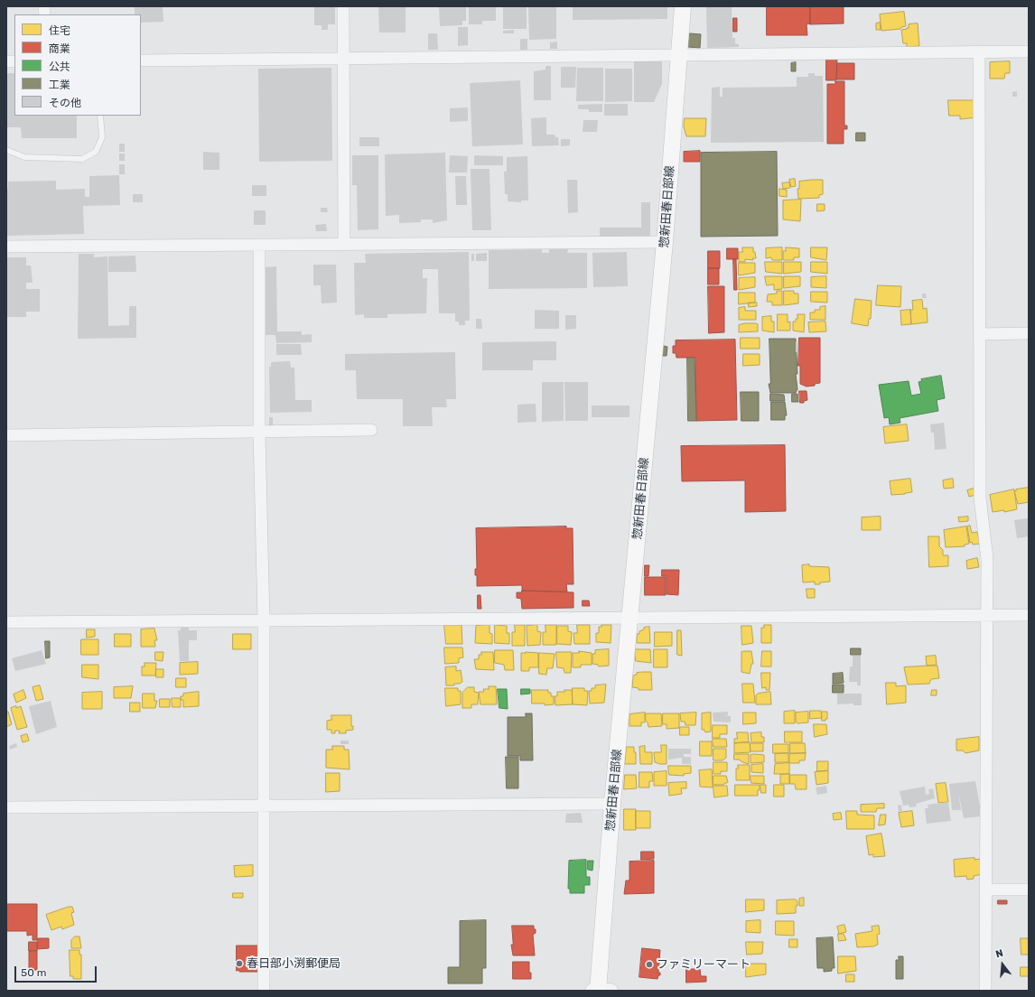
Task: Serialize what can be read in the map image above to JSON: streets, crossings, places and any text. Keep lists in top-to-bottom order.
{
  "streets": {
    "main road": ["惣新田春日部線"]
  },
  "places": ["春日部小渕郵便局", "ファミリーマート"],
  "legend": [
    "住宅",
    "商業",
    "公共",
    "工業",
    "その他"
  ],
  "scale_bar": "50 m",
  "north": "top"
}
